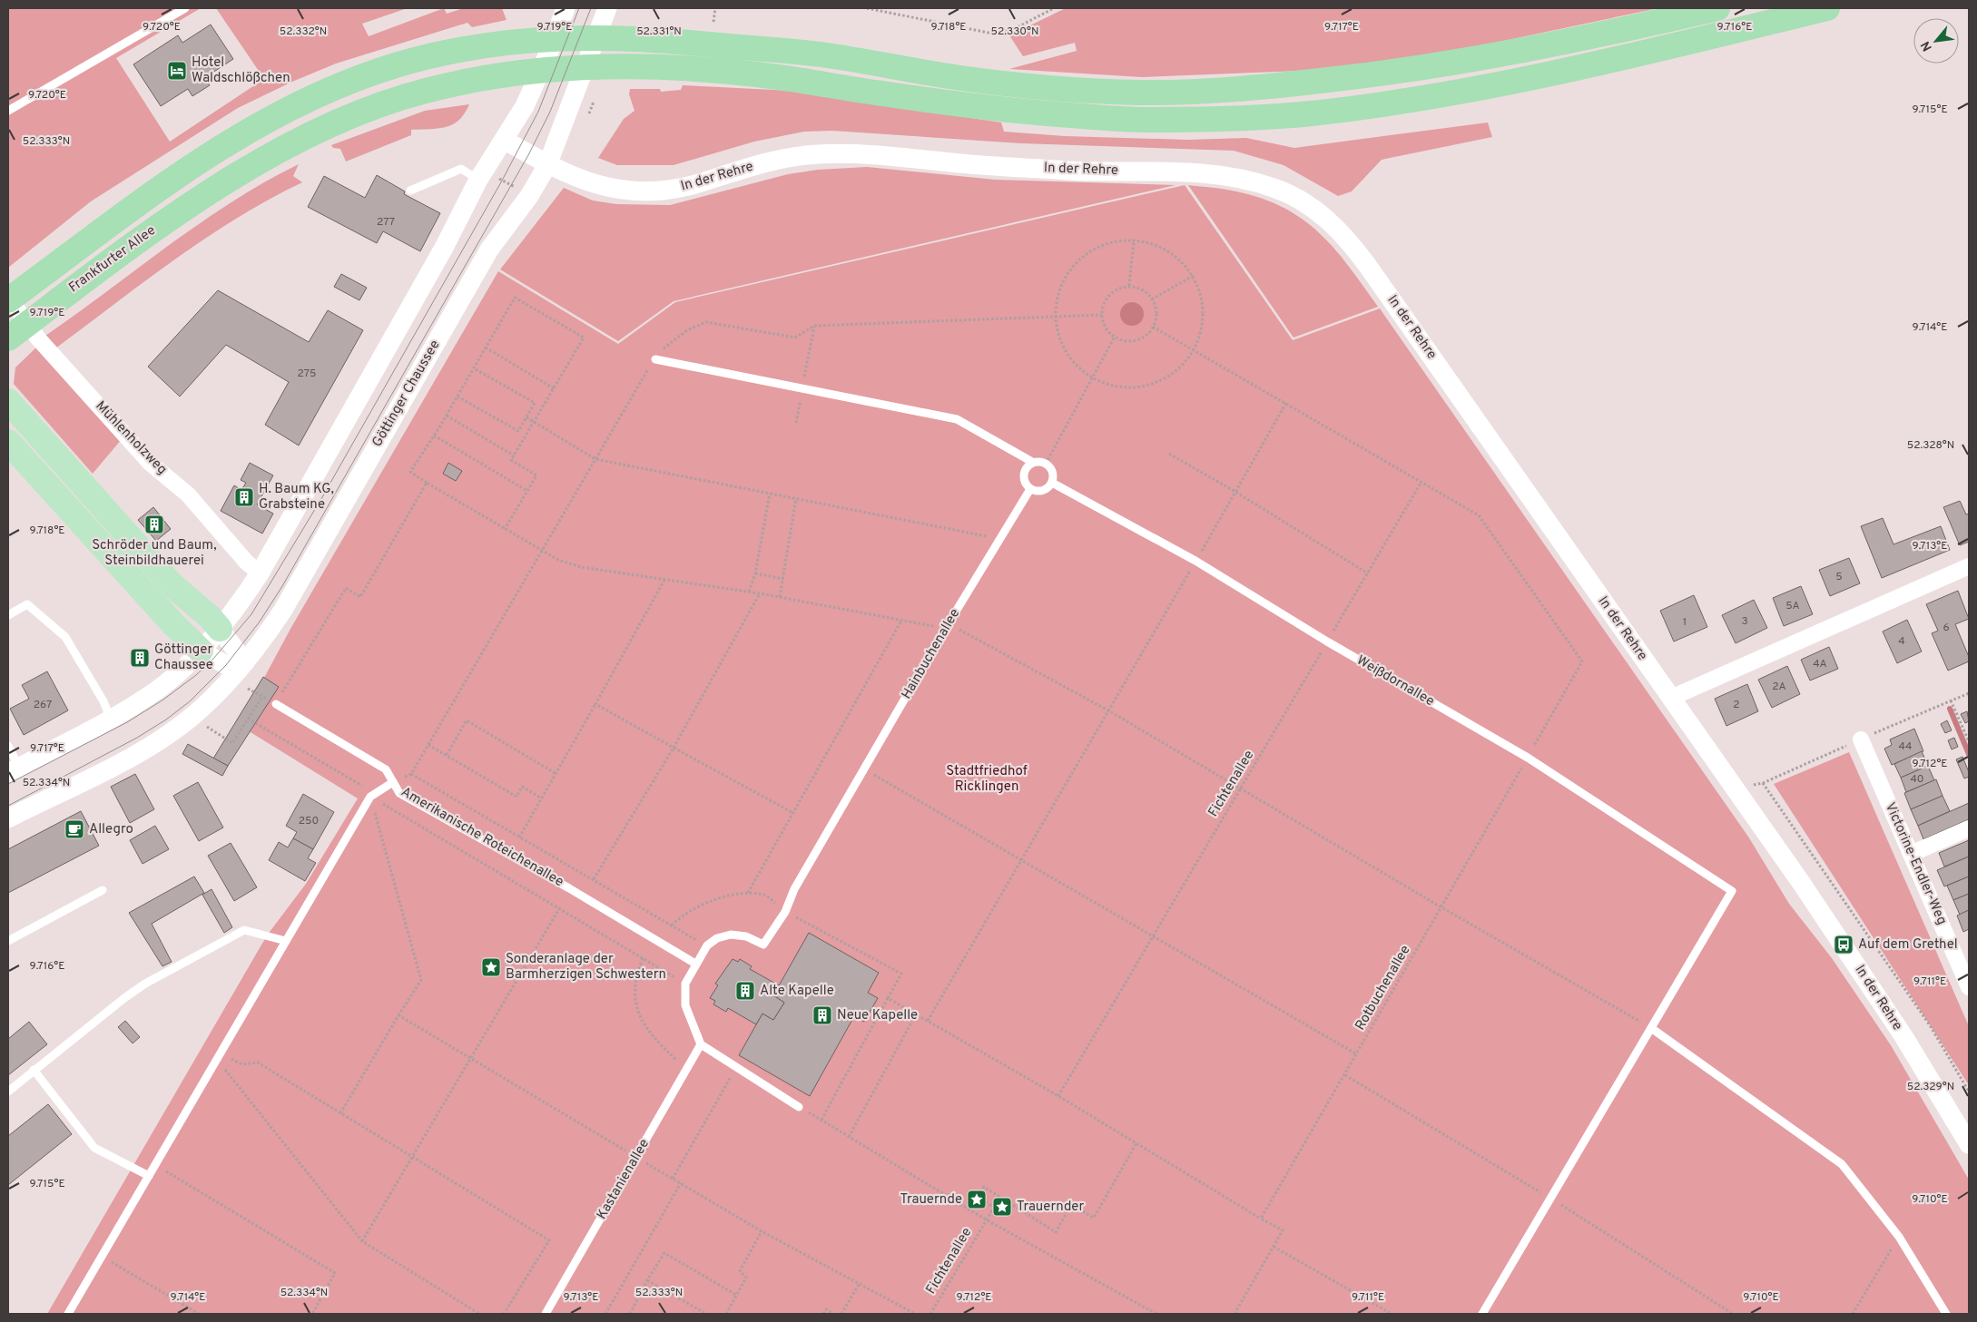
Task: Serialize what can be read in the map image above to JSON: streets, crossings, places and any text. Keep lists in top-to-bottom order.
{
  "streets": {
    "highway": ["Frankfurter Allee"],
    "street": [
      "In der Rehre",
      "Göttinger Chaussee",
      "Mühlenholzweg",
      "Victorine-Endler-Weg"
    ],
    "lane": [
      "Hainbuchenallee",
      "Weißdornallee",
      "Amerikanische Roteichenallee",
      "Kastanienallee"
    ],
    "path": ["Fichtenallee", "Rotbuchenallee"]
  },
  "crossings": [
    ["In der Rehre", "Göttinger Chaussee"],
    ["Hainbuchenallee", "Weißdornallee"],
    ["Weißdornallee", "Fichtenallee"],
    ["Weißdornallee", "Rotbuchenallee"],
    ["Fichtenallee", "Rotbuchenallee"]
  ],
  "parks": ["Stadtfriedhof Ricklingen"],
  "places": {
    "hotel": ["Hotel Waldschlößchen"],
    "building": [
      "H. Baum KG, Grabsteine",
      "Schröder und Baum, Steinbildhauerei",
      "Göttinger Chaussee",
      "Alte Kapelle",
      "Neue Kapelle"
    ],
    "cafe": ["Allegro"],
    "bus stop": ["Auf dem Grethel"],
    "place": ["Sonderanlage der Barmherzigen Schwestern", "Trauernde", "Trauernder"]
  },
  "house_numbers": [
    "277",
    "275",
    "5",
    "5A",
    "3",
    "1",
    "6",
    "4",
    "4A",
    "2A",
    "267",
    "2",
    "44",
    "40",
    "250"
  ],
  "north": "bottom left",
  "coordinates": [
    "9.720°E",
    "9.719°E",
    "9.718°E",
    "9.717°E",
    "9.716°E",
    "52.332°N",
    "52.331°N",
    "52.330°N",
    "9.715°E",
    "52.333°N",
    "9.714°E",
    "52.328°N",
    "9.713°E",
    "9.712°E",
    "52.334°N",
    "9.711°E",
    "52.329°N",
    "9.710°E"
  ]
}
